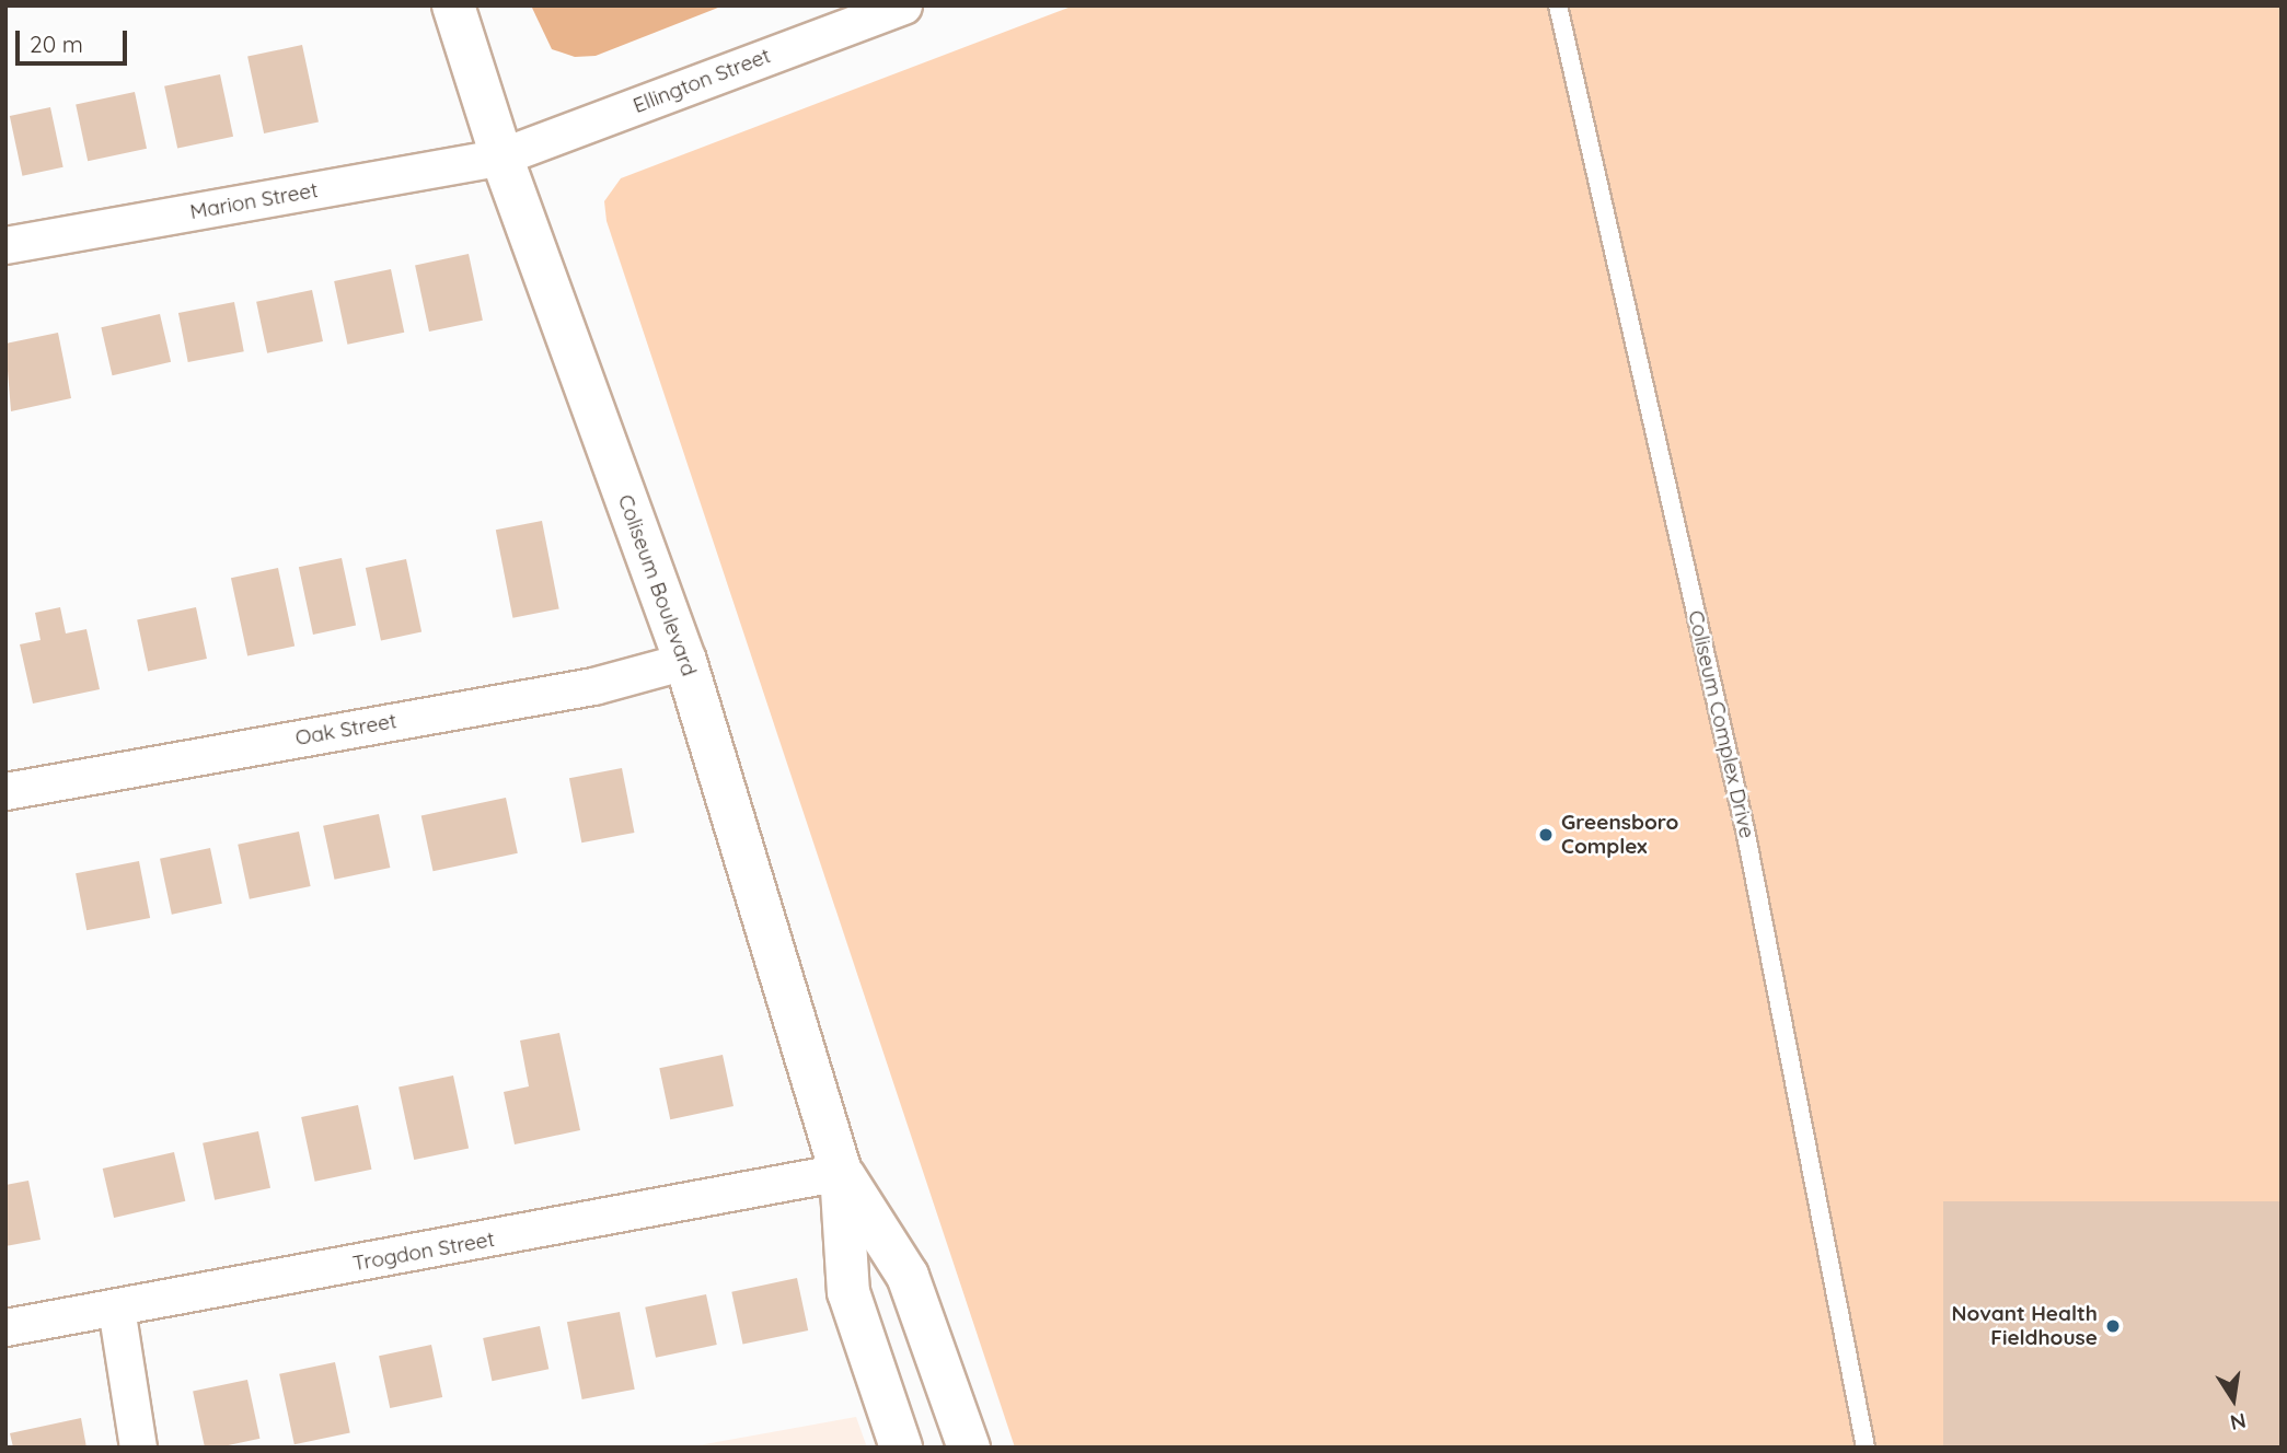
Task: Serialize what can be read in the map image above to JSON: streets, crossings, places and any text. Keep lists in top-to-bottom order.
{
  "streets": {
    "main road": ["Coliseum Boulevard"],
    "street": [
      "Ellington Street",
      "Marion Street",
      "Oak Street",
      "Trogdon Street"
    ],
    "lane": ["Coliseum Complex Drive"]
  },
  "crossings": [
    ["Ellington Street", "Marion Street"],
    ["Ellington Street", "Coliseum Boulevard"],
    ["Marion Street", "Coliseum Boulevard"],
    ["Coliseum Boulevard", "Oak Street"],
    ["Coliseum Boulevard", "Trogdon Street"]
  ],
  "places": ["Greensboro Complex", "Novant Health Fieldhouse"],
  "scale_bar": "20 m",
  "north": "bottom"
}
